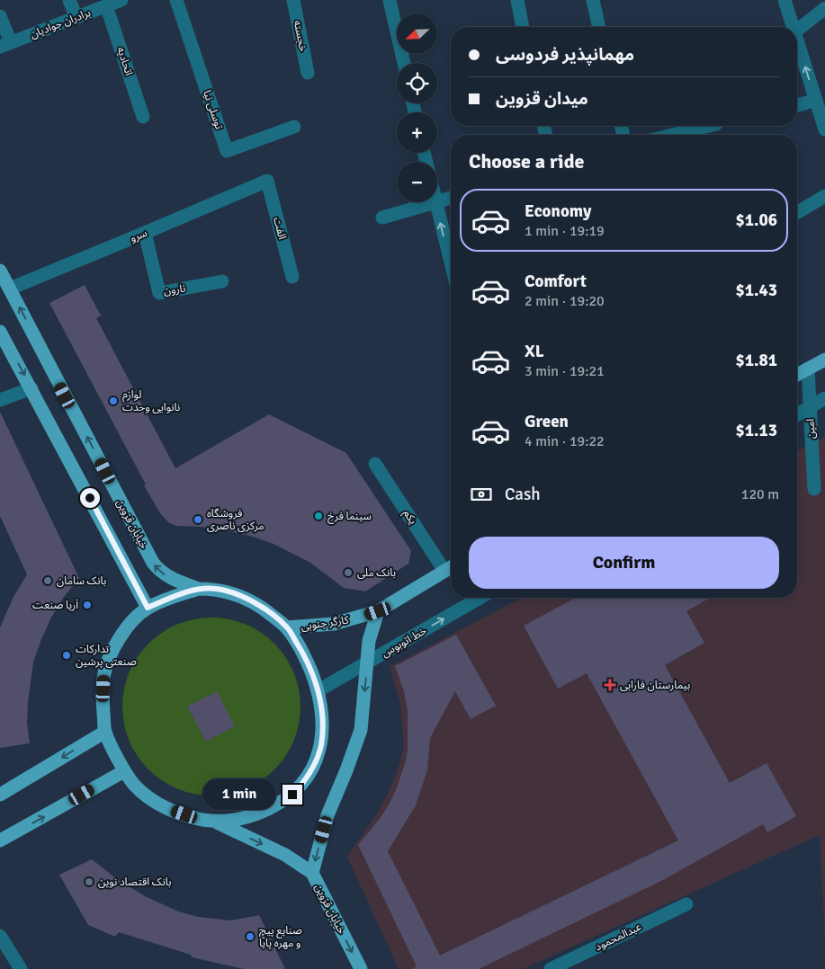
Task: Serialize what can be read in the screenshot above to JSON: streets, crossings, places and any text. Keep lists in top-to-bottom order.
{
  "streets": {
    "main road": ["خیابان قزوین", "کارگر جنوبی"],
    "street": [
      "برادران جوادیان",
      "خجسته",
      "اتحادیه",
      "توسلی نیا",
      "الفت",
      "سرو",
      "نارون",
      "امین",
      "یکم",
      "خط اتوبوس",
      "عبدالمحمود"
    ]
  },
  "crossings": [
    ["برادران جوادیان", "اتحادیه"],
    ["الفت", "سرو"],
    ["سرو", "نارون"],
    ["سرو", "خیابان قزوین"],
    ["یکم", "کارگر جنوبی"]
  ],
  "one_way": ["خط اتوبوس"],
  "places": {
    "other": [
      "لوازم نانوایی وحدت",
      "سینما فرخ",
      "فروشگاه مرکزی ناصری",
      "بانک ملی",
      "بانک سامان",
      "آریا صنعت",
      "تدارکات صنعتی پرشین",
      "بانک اقتصاد نوین",
      "صنایع پیچ و مهره پایا"
    ],
    "health": ["بیمارستان فارابی"]
  },
  "north": "bottom left",
  "page": {
    "map_buttons": ["+", "−"],
    "banner": ["مهمانپذیر فردوسی", "میدان قزوین"],
    "heading": "Choose a ride",
    "list": [
      {
        "name": "Economy",
        "note": "1 min · 19:19",
        "value": "$1.06"
      },
      {
        "name": "Comfort",
        "note": "2 min · 19:20",
        "value": "$1.43"
      },
      {
        "name": "XL",
        "note": "3 min · 19:21",
        "value": "$1.81"
      },
      {
        "name": "Green",
        "note": "4 min · 19:22",
        "value": "$1.13"
      }
    ],
    "pay": ["Cash", "120 m"],
    "buttons": "Confirm",
    "bubble": "1 min"
  }
}
